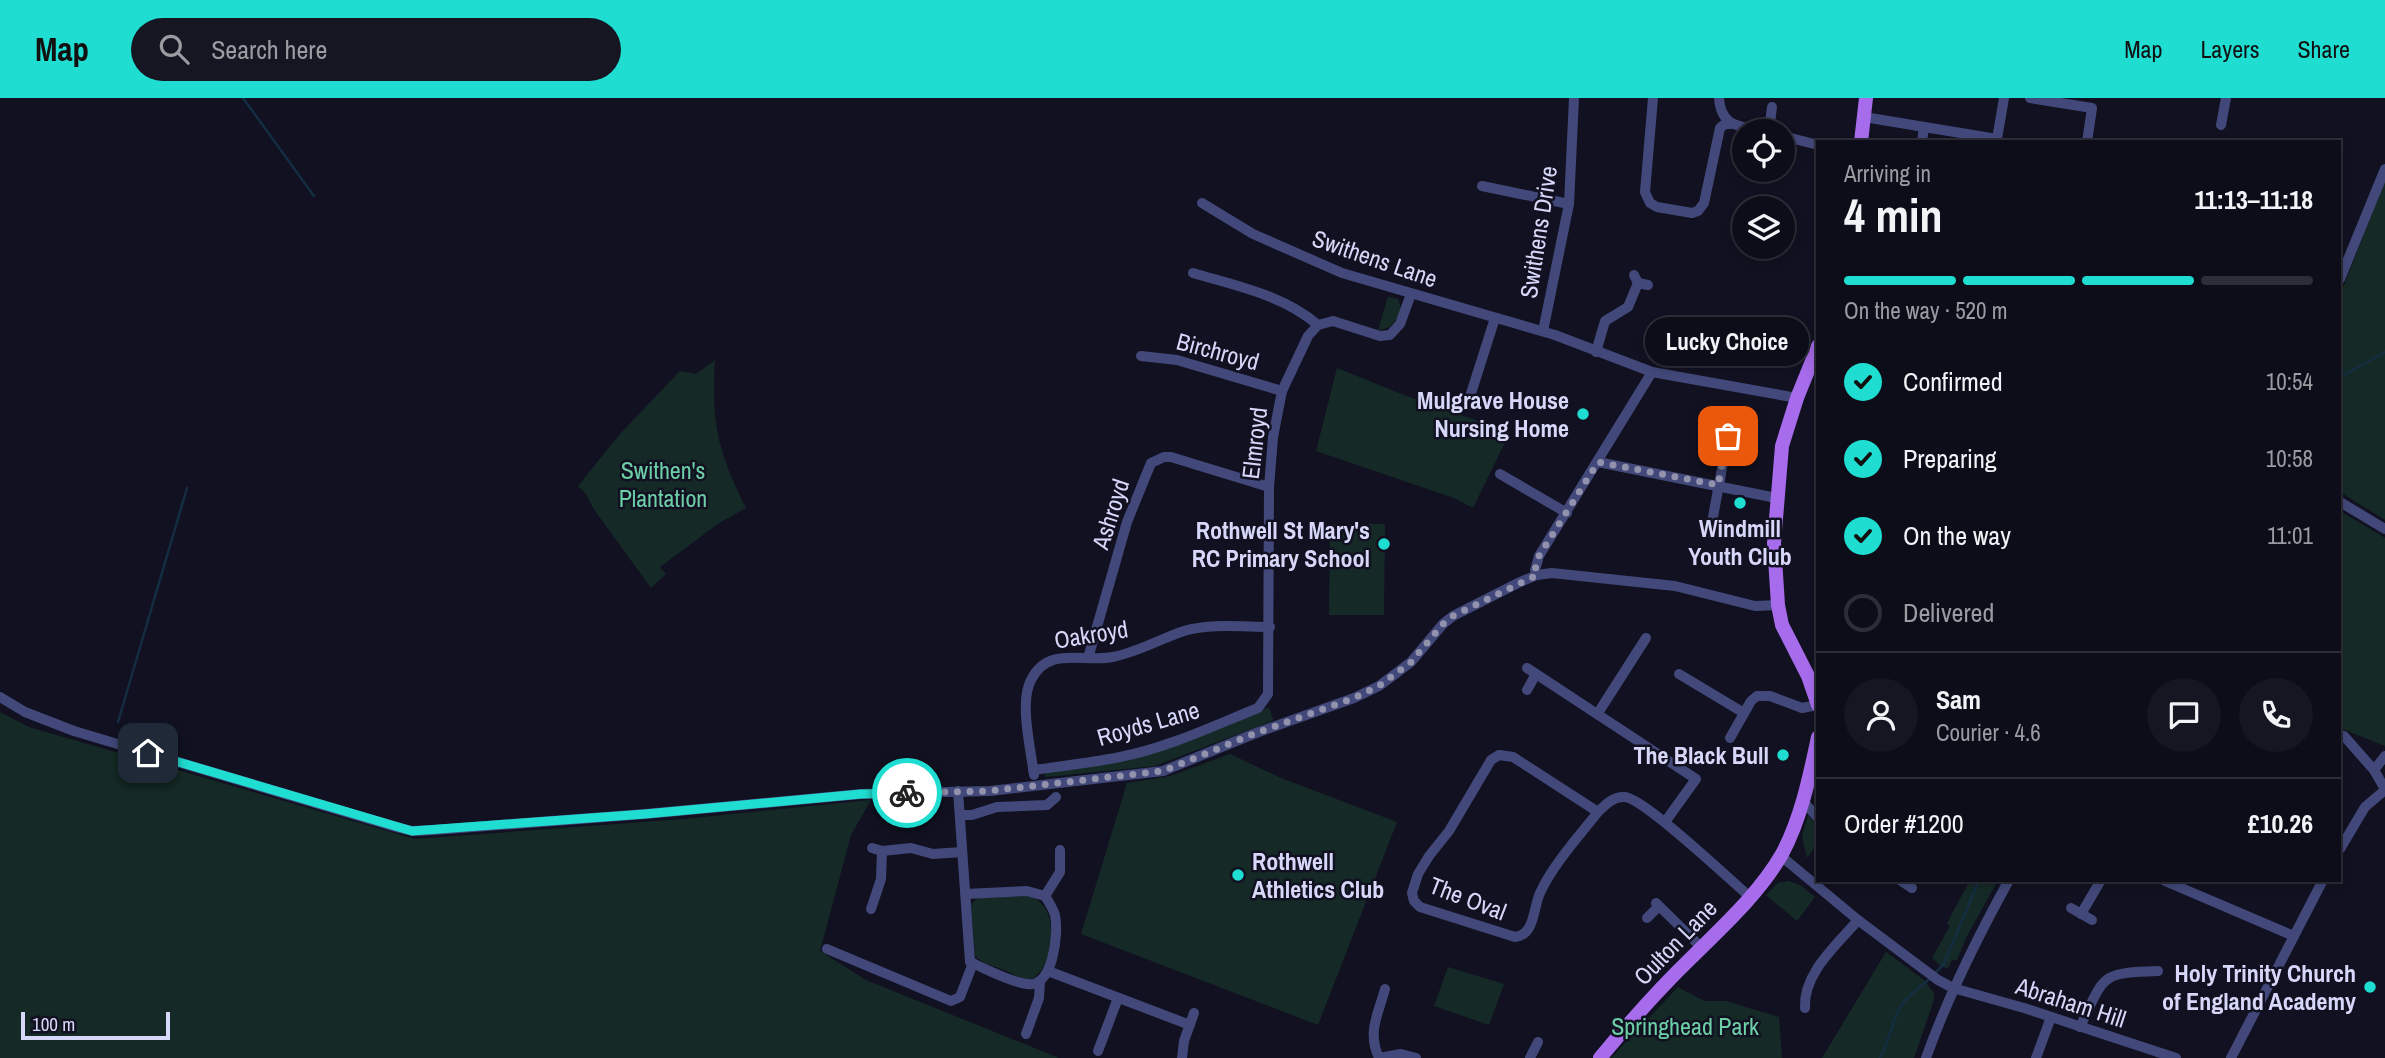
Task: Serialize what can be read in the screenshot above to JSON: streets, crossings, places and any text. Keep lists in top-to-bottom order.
{
  "streets": {
    "main road": ["Oulton Lane"],
    "street": [
      "Swithens Drive",
      "Swithens Lane",
      "Birchroyd",
      "Elmroyd",
      "Ashroyd",
      "Oakroyd",
      "Royds Lane",
      "The Oval",
      "Abraham Hill"
    ]
  },
  "crossings": [
    ["Swithens Drive", "Swithens Lane"],
    ["Birchroyd", "Elmroyd"],
    ["Elmroyd", "Ashroyd"],
    ["Elmroyd", "Oakroyd"],
    ["Elmroyd", "Royds Lane"],
    ["Ashroyd", "Oakroyd"],
    ["Oakroyd", "Royds Lane"],
    ["The Oval", "Oulton Lane"],
    ["Oulton Lane", "Abraham Hill"]
  ],
  "parks": ["Swithen's Plantation", "Springhead Park"],
  "places": [
    "Mulgrave House Nursing Home",
    "Lucky Choice",
    "Windmill Youth Club",
    "Rothwell St Mary's RC Primary School",
    "The Black Bull",
    "Rothwell Athletics Club",
    "Holy Trinity Church of England Academy"
  ],
  "scale_bar": "100 m",
  "page": {
    "header": "Map",
    "search": "Search here",
    "nav": ["Map", "Layers", "Share"],
    "heading": ["4 min", "Arriving in", "11:13–11:18"],
    "panel": [
      "Sam",
      "Courier · 4.6",
      "Order #1200",
      "£10.26"
    ],
    "bar": "On the way · 520 m",
    "bubble": "Lucky Choice",
    "list": [
      ["Confirmed", "10:54"],
      ["Preparing", "10:58"],
      ["On the way", "11:01"],
      "Delivered"
    ],
    "scale": "100 m"
  }
}
